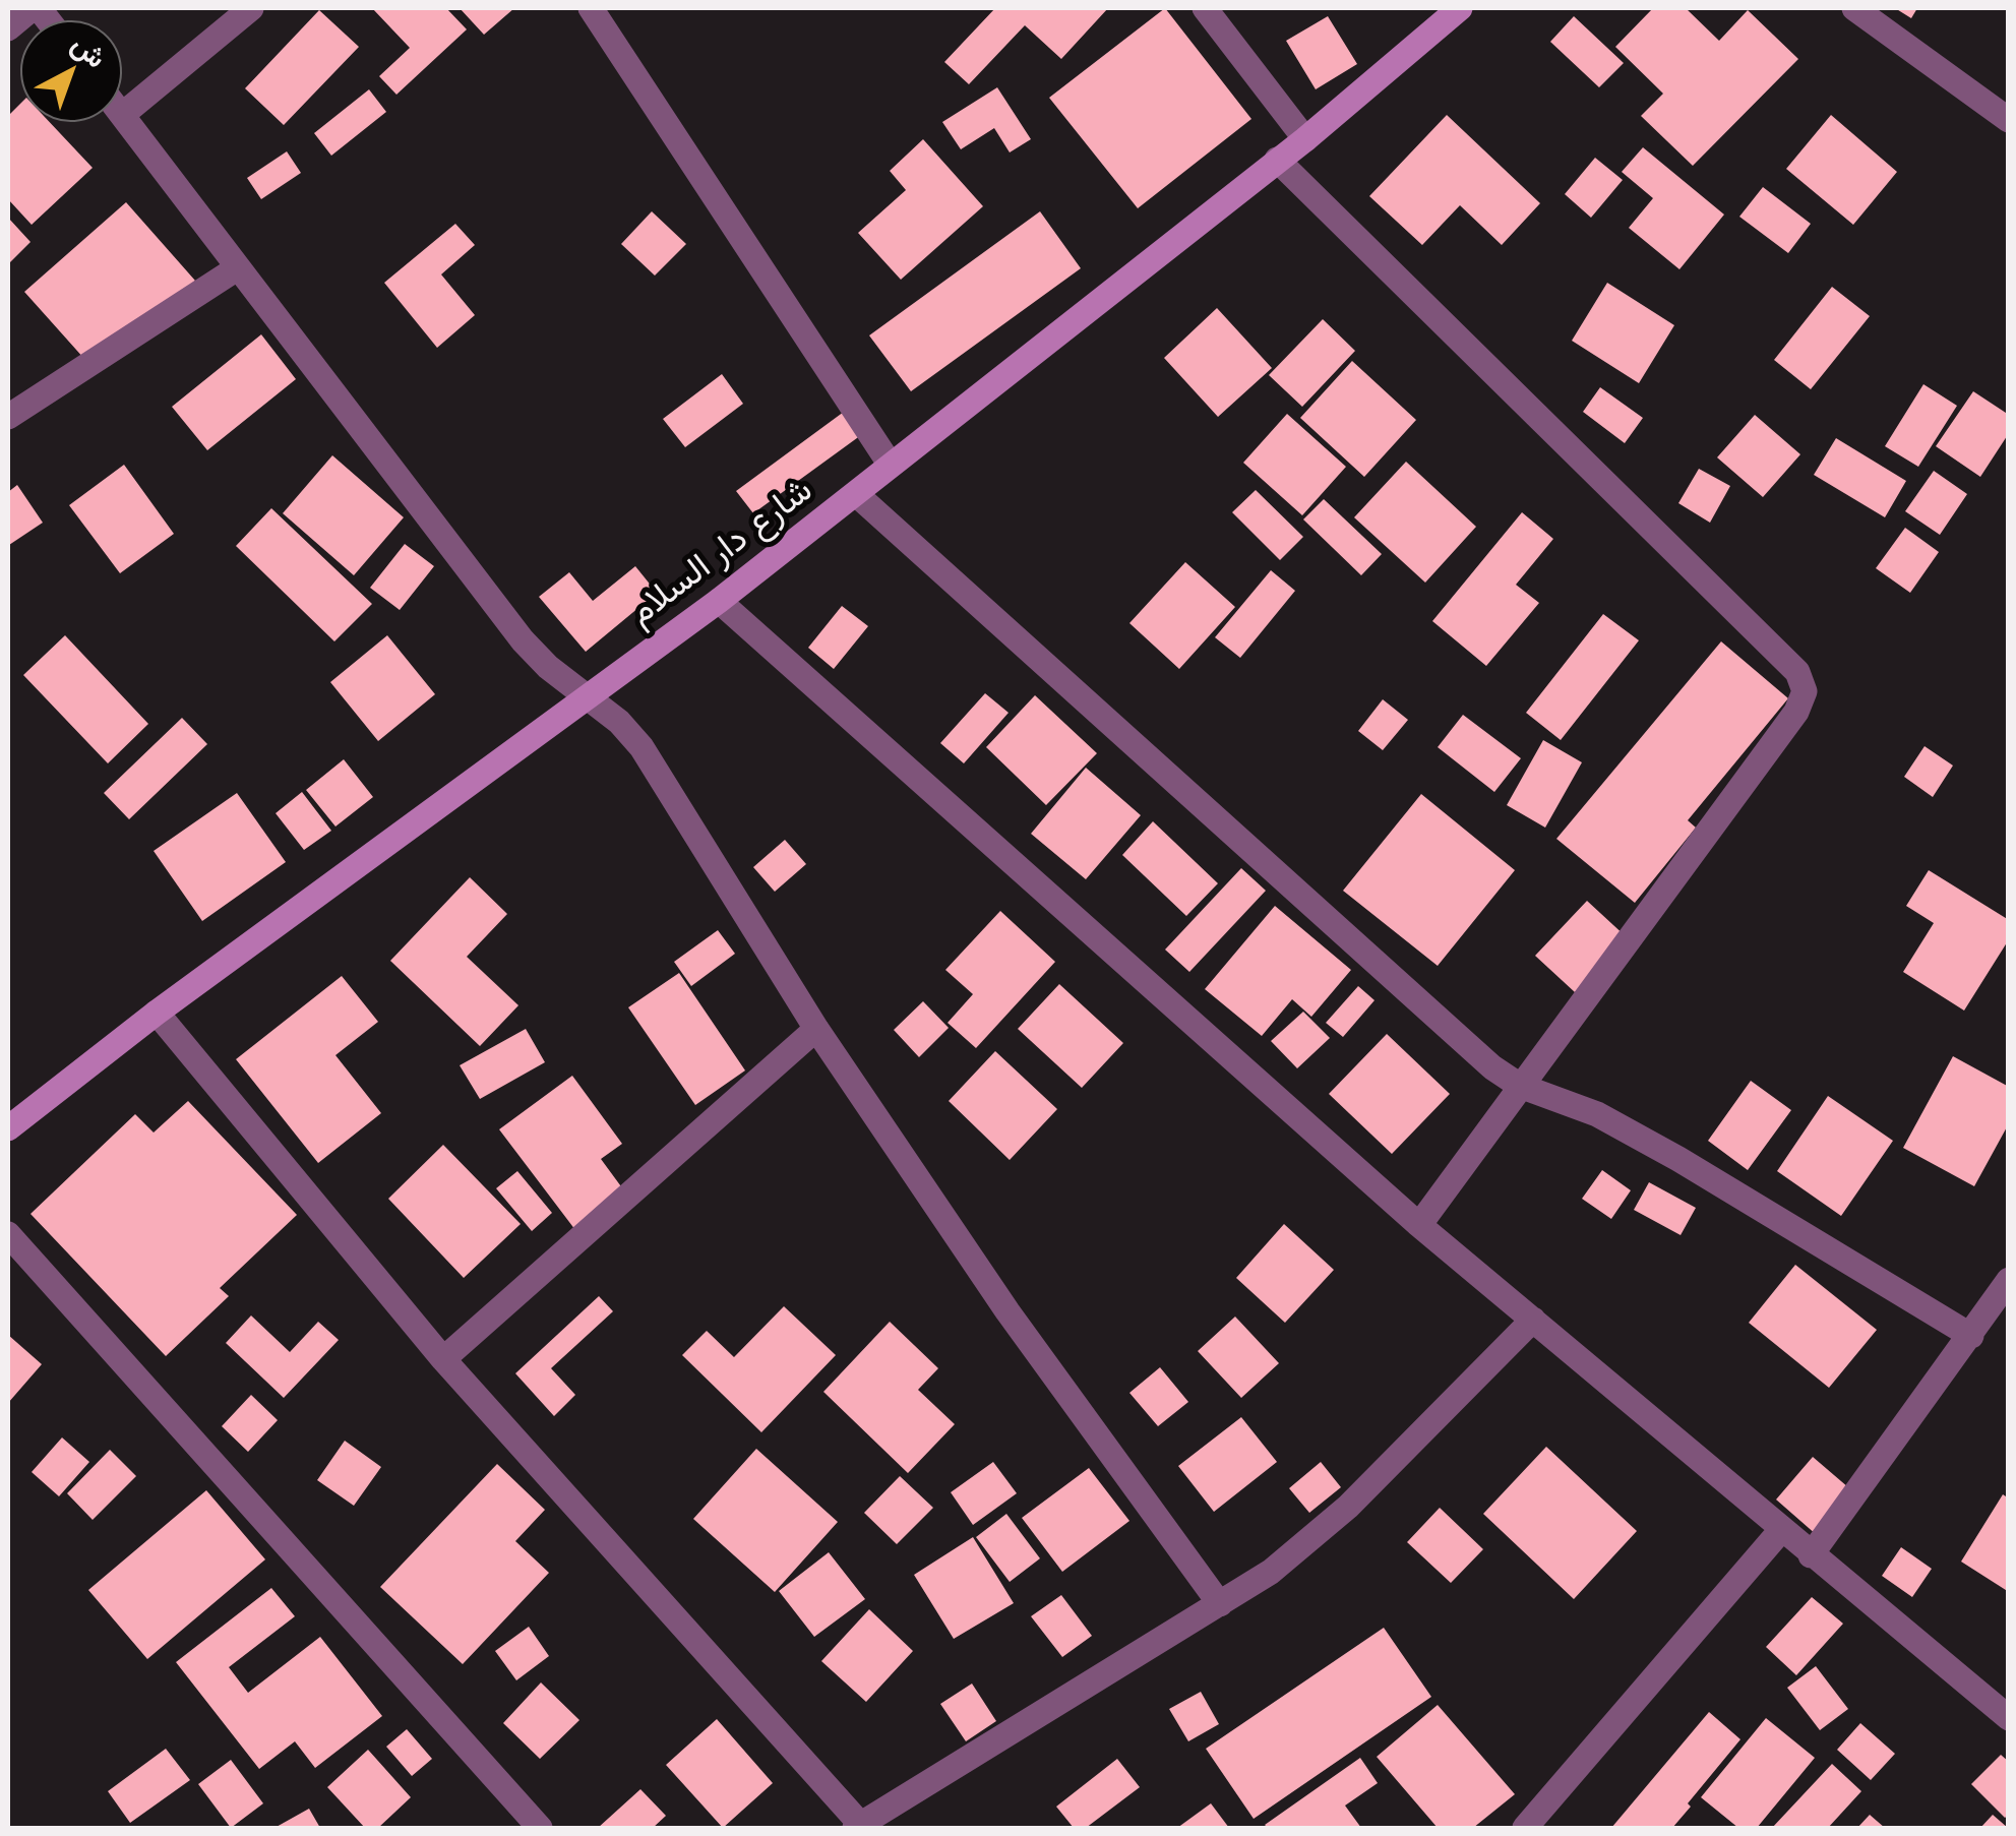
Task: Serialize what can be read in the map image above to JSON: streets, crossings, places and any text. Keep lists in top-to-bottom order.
{
  "streets": {
    "street": ["شارع دار السلام"]
  },
  "north": "top right"
}
